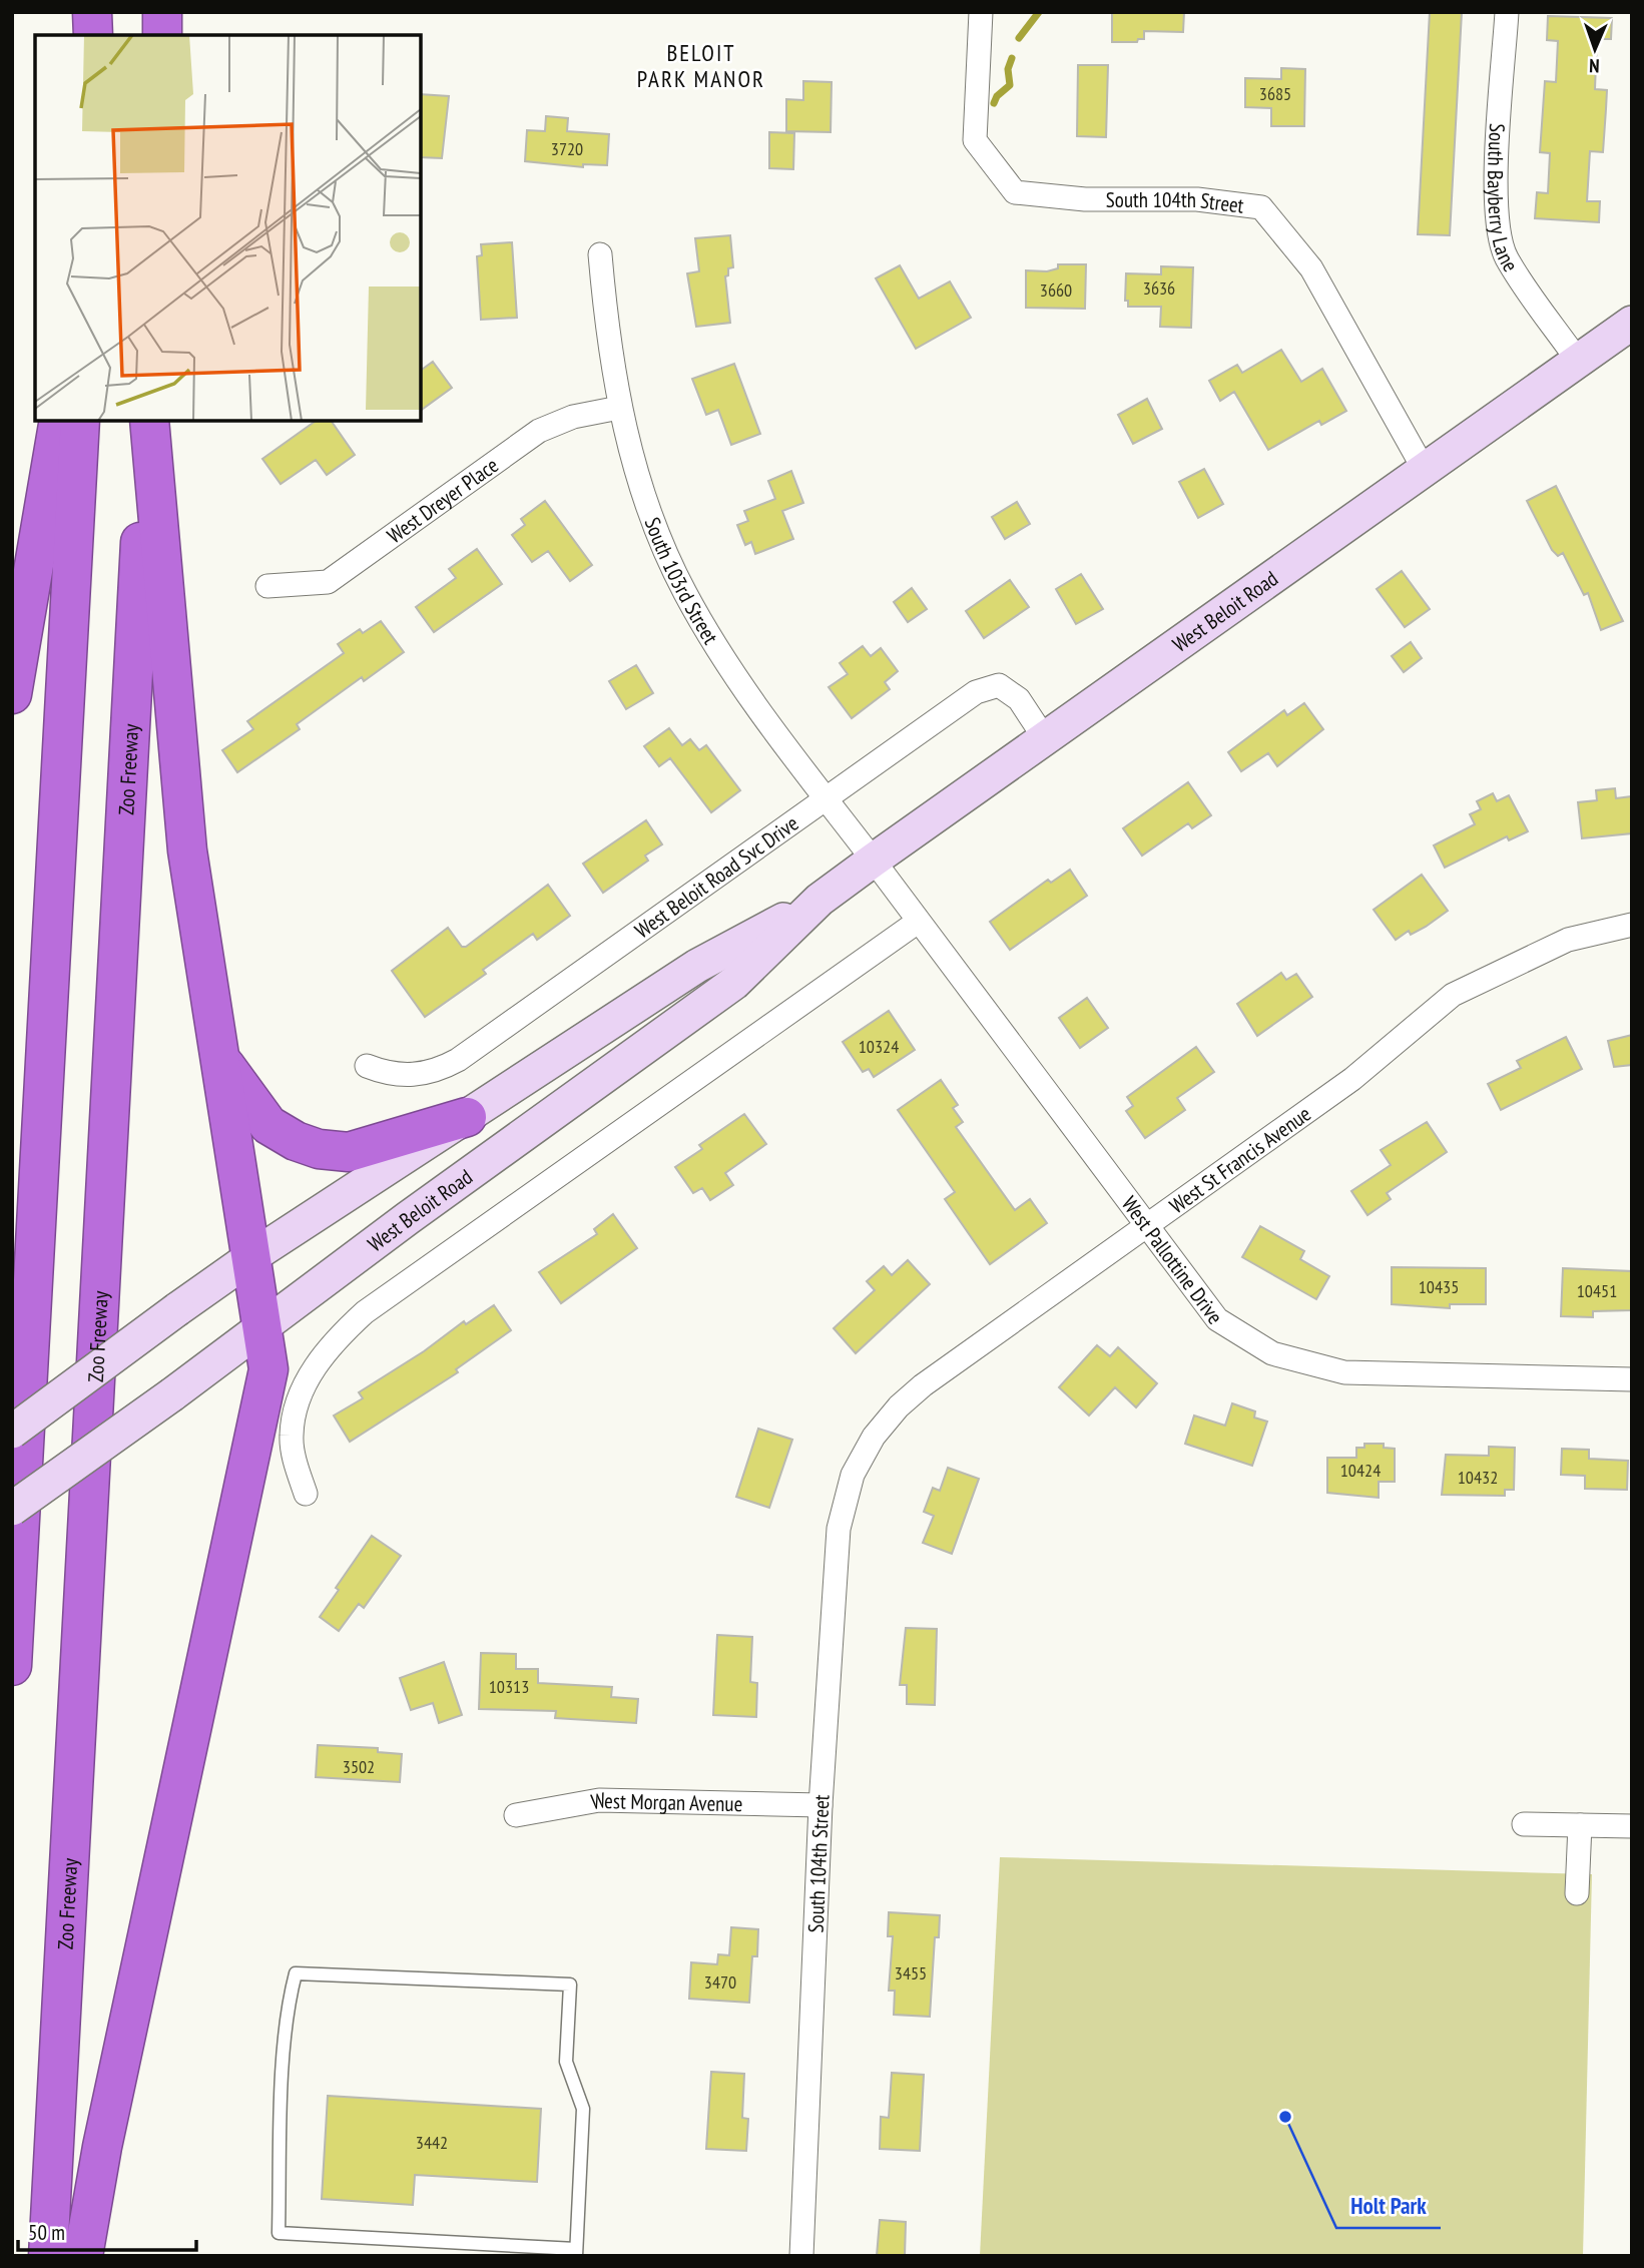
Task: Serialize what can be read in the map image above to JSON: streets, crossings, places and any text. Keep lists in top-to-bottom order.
{
  "streets": {
    "highway": ["Zoo Freeway"],
    "main road": ["West Beloit Road"],
    "street": [
      "South Bayberry Lane",
      "South 104th Street",
      "West Dreyer Place",
      "South 103rd Street",
      "West Beloit Road Svc Drive",
      "West St Francis Avenue",
      "West Pallottine Drive",
      "West Morgan Avenue"
    ]
  },
  "crossings": [
    ["South Bayberry Lane", "West Beloit Road"],
    ["South 104th Street", "West Beloit Road"],
    ["South 104th Street", "West St Francis Avenue"],
    ["South 104th Street", "West Morgan Avenue"],
    ["West Dreyer Place", "South 103rd Street"],
    ["South 103rd Street", "West Beloit Road"],
    ["South 103rd Street", "West Beloit Road Svc Drive"],
    ["South 103rd Street", "West Pallottine Drive"],
    ["West Beloit Road", "West Beloit Road Svc Drive"],
    ["West Beloit Road", "West Pallottine Drive"],
    ["West St Francis Avenue", "West Pallottine Drive"]
  ],
  "districts": ["BELOIT PARK MANOR"],
  "places": ["Holt Park"],
  "house_numbers": [
    "3685",
    "3720",
    "3636",
    "3660",
    "10324",
    "10435",
    "10451",
    "10424",
    "10432",
    "10313",
    "3502",
    "3455",
    "3470",
    "3442"
  ],
  "scale_bar": "50 m",
  "north": "bottom"
}
